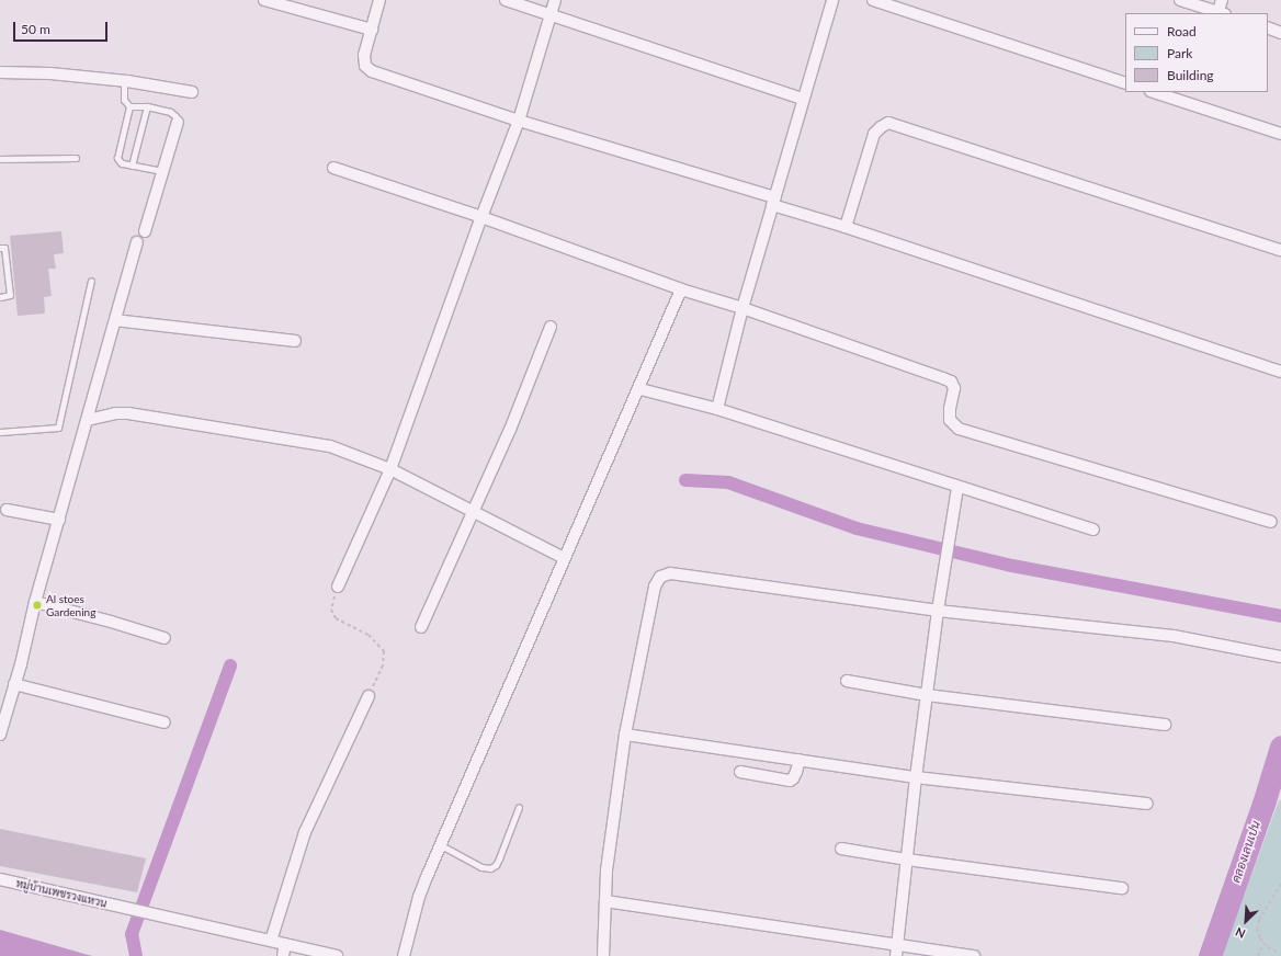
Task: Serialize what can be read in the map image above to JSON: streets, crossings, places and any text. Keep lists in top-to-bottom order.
{
  "streets": {
    "street": ["หมู่บ้านเพชรวงแหวน"]
  },
  "water": ["คลองเลนเปน"],
  "places": ["Al stoes Gardening"],
  "legend": ["Road", "Park", "Building"],
  "scale_bar": "50 m",
  "north": "bottom left"
}
